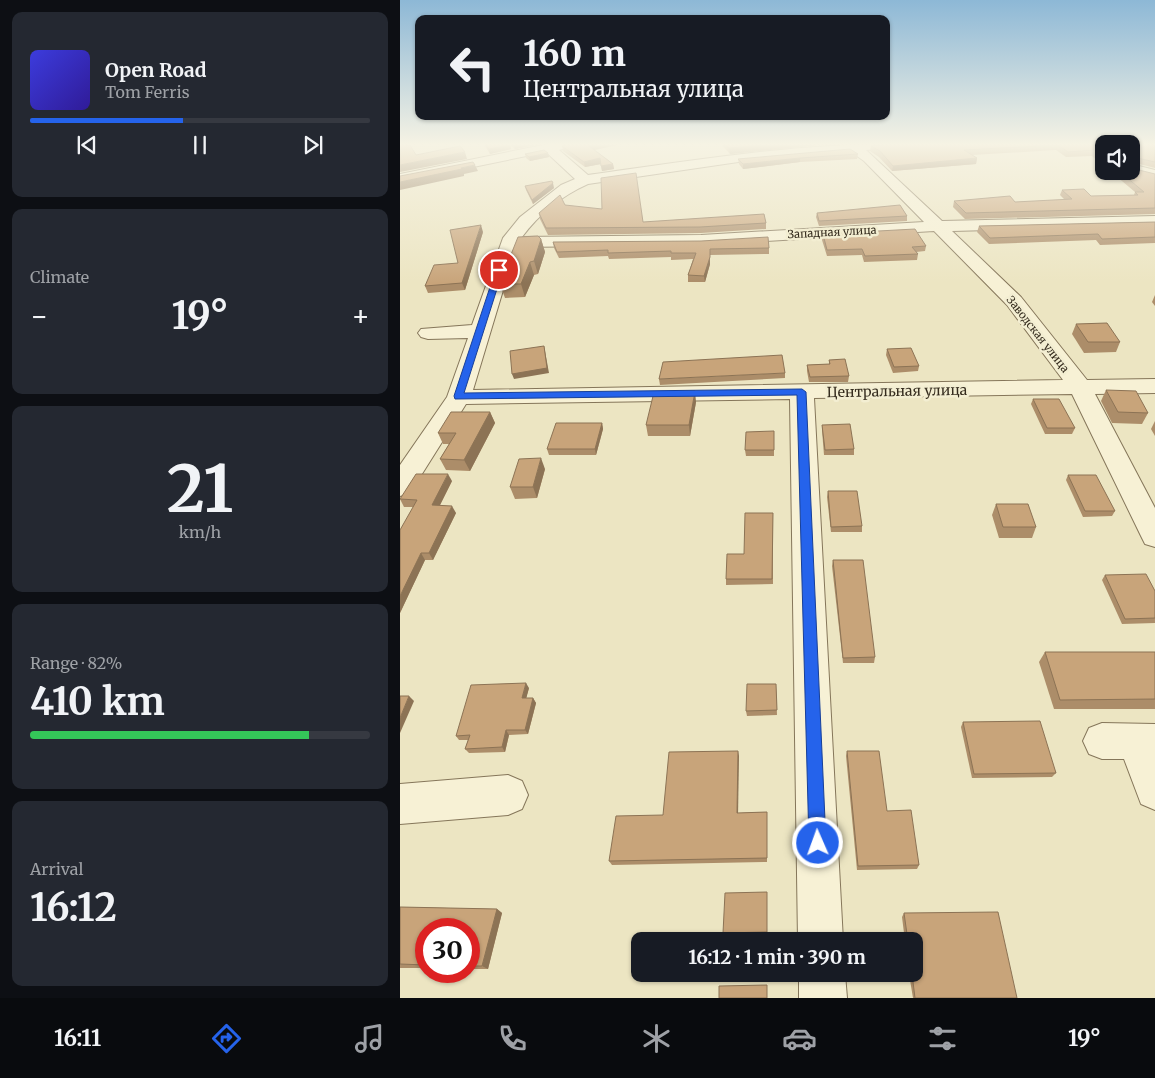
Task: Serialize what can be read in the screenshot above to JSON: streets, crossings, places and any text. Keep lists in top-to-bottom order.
{
  "streets": {
    "street": ["Западная улица", "Заводская улица", "Центральная улица"]
  },
  "crossings": [
    ["Западная улица", "Заводская улица"],
    ["Заводская улица", "Центральная улица"]
  ],
  "page": {
    "turn": ["160 m", "Центральная улица"],
    "song": ["Open Road", "Tom Ferris"],
    "tile": [
      "Climate",
      ["21", "km/h"],
      ["Range · 82%", "410 km"],
      ["Arrival", "16:12"]
    ],
    "heat": ["−", "19°", "+"],
    "limit": "30",
    "trip": "16:12 · 1 min · 390 m",
    "tabs": ["16:11", "19°"]
  }
}
